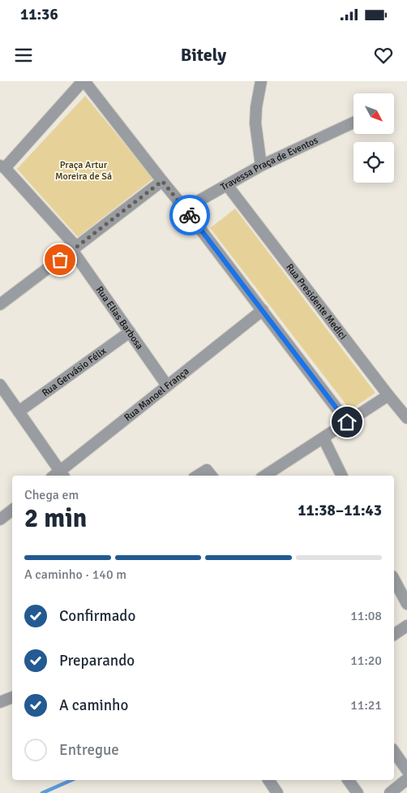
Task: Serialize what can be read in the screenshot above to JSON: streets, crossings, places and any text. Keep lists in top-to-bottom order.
{
  "streets": {
    "street": [
      "Travessa Praça de Eventos",
      "Rua Presidente Medici",
      "Rua Elias Barbosa",
      "Rua Gervásio Félix",
      "Rua Manoel França"
    ]
  },
  "crossings": [
    ["Travessa Praça de Eventos", "Rua Presidente Medici"],
    ["Rua Elias Barbosa", "Rua Gervásio Félix"],
    ["Rua Elias Barbosa", "Rua Manoel França"]
  ],
  "parks": ["Praça Artur Moreira de Sá"],
  "north": "bottom right",
  "page": {
    "status": "11:36",
    "header": "Bitely",
    "heading": ["2 min", "Chega em", "11:38–11:43"],
    "bar": "A caminho · 140 m",
    "list": [
      ["Confirmado", "11:08"],
      ["Preparando", "11:20"],
      ["A caminho", "11:21"],
      "Entregue"
    ]
  }
}
